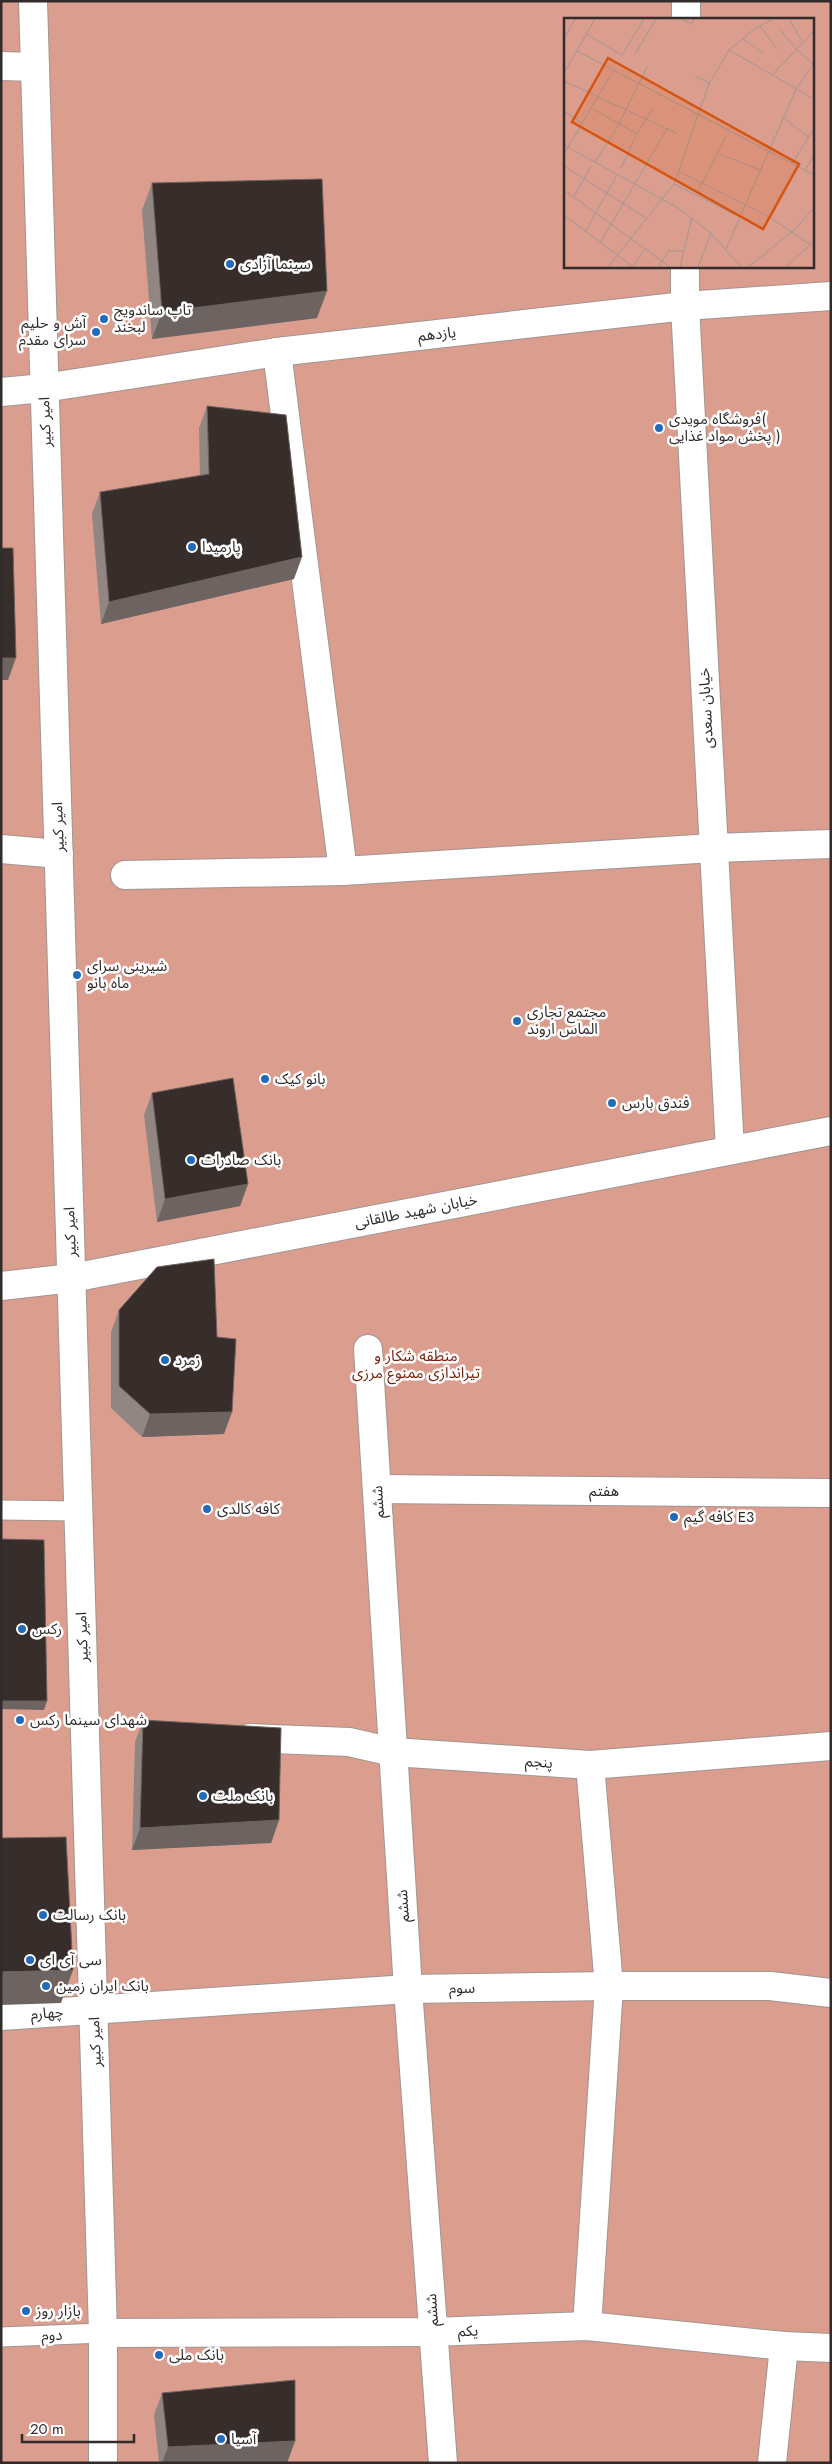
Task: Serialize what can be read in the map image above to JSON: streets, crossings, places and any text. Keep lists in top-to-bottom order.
{
  "streets": {
    "street": [
      "یازدهم",
      "امیر کبیر",
      "خیابان سعدی",
      "خیابان شهيد طالقانی",
      "هفتم",
      "ششم",
      "پنجم",
      "سوم",
      "چهارم",
      "یکم"
    ],
    "lane": ["دوم"]
  },
  "crossings": [
    ["یازدهم", "امیر کبیر"],
    ["یازدهم", "خیابان سعدی"],
    ["امیر کبیر", "خیابان شهيد طالقانی"],
    ["امیر کبیر", "سوم"],
    ["امیر کبیر", "چهارم"],
    ["امیر کبیر", "یکم"],
    ["امیر کبیر", "دوم"],
    ["خیابان سعدی", "خیابان شهيد طالقانی"],
    ["هفتم", "ششم"],
    ["ششم", "پنجم"],
    ["ششم", "سوم"],
    ["ششم", "یکم"],
    ["سوم", "چهارم"],
    ["یکم", "دوم"]
  ],
  "parks": ["منطقه شکار و تیراندازی ممنوع مرزی"],
  "places": [
    "سینما آزادی",
    "تاپ ساندویج لبخند",
    "آش و حلیم سرای مقدم",
    "فروشگاه مویدی( پخش مواد غذایی )",
    "پارمیدا",
    "شیرینی سرای ماه بانو",
    "مجتمع تجاری الماس اروند",
    "بانو کیک",
    "فندق بارس",
    "بانک صادرات",
    "زمرد",
    "کافه کالدی",
    "کافه گیم E3",
    "رکس",
    "شهدای سینما رکس",
    "بانک ملت",
    "بانک رسالت",
    "سی آی ای",
    "بانک ایران زمین",
    "بازار روز",
    "بانک ملی",
    "آسیا"
  ],
  "scale_bar": "20 m"
}
